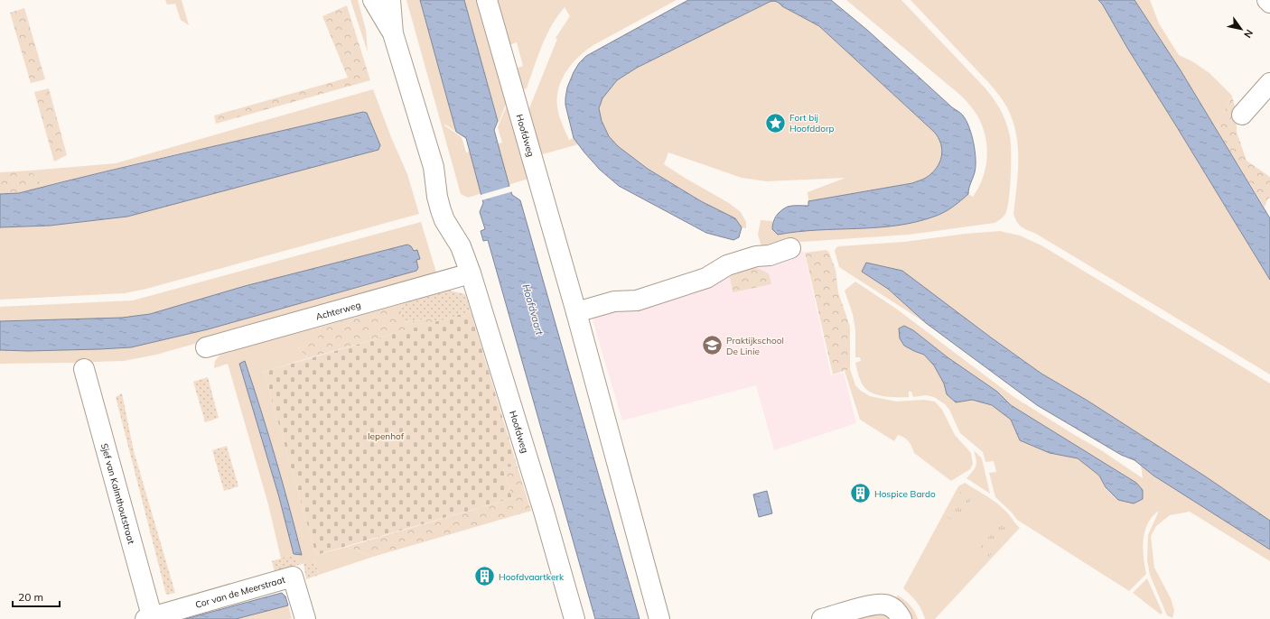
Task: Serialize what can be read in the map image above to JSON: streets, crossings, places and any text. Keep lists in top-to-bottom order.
{
  "streets": {
    "street": [
      "Hoofdweg",
      "Achterweg",
      "Sjef van Kalmthoutstraat",
      "Cor van de Meerstraat"
    ]
  },
  "crossings": [
    ["Hoofdweg", "Achterweg"],
    ["Sjef van Kalmthoutstraat", "Cor van de Meerstraat"]
  ],
  "water": ["Hoofdvaart"],
  "parks": ["Iepenhof"],
  "places": {
    "place": ["Fort bij Hoofddorp"],
    "school or university": ["Praktijkschool De Linie"],
    "building": ["Hospice Bardo", "Hoofdvaartkerk"]
  },
  "scale_bar": "20 m",
  "north": "bottom right"
}
